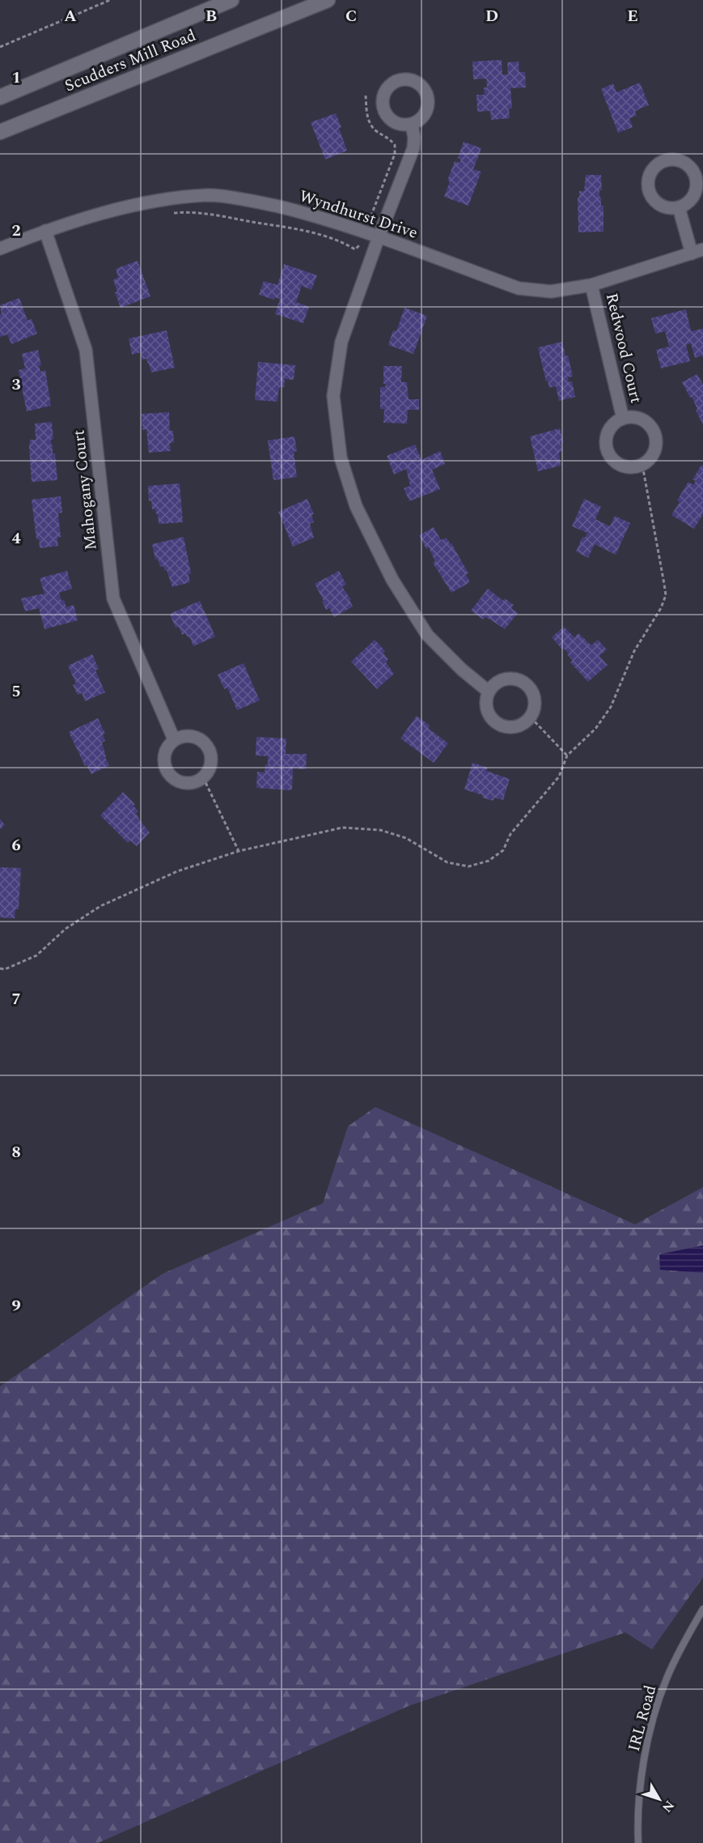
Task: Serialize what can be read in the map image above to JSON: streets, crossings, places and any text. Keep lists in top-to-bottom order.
{
  "streets": {
    "main road": ["Scudders Mill Road"],
    "street": ["Wyndhurst Drive", "Redwood Court", "Mahogany Court"],
    "lane": ["IRL Road"]
  },
  "crossings": [
    ["Wyndhurst Drive", "Redwood Court"],
    ["Wyndhurst Drive", "Mahogany Court"]
  ],
  "north": "bottom right",
  "grid": {
    "columns": [
      "A",
      "B",
      "C",
      "D",
      "E"
    ],
    "rows": [
      "1",
      "2",
      "3",
      "4",
      "5",
      "6",
      "7",
      "8",
      "9"
    ]
  }
}
